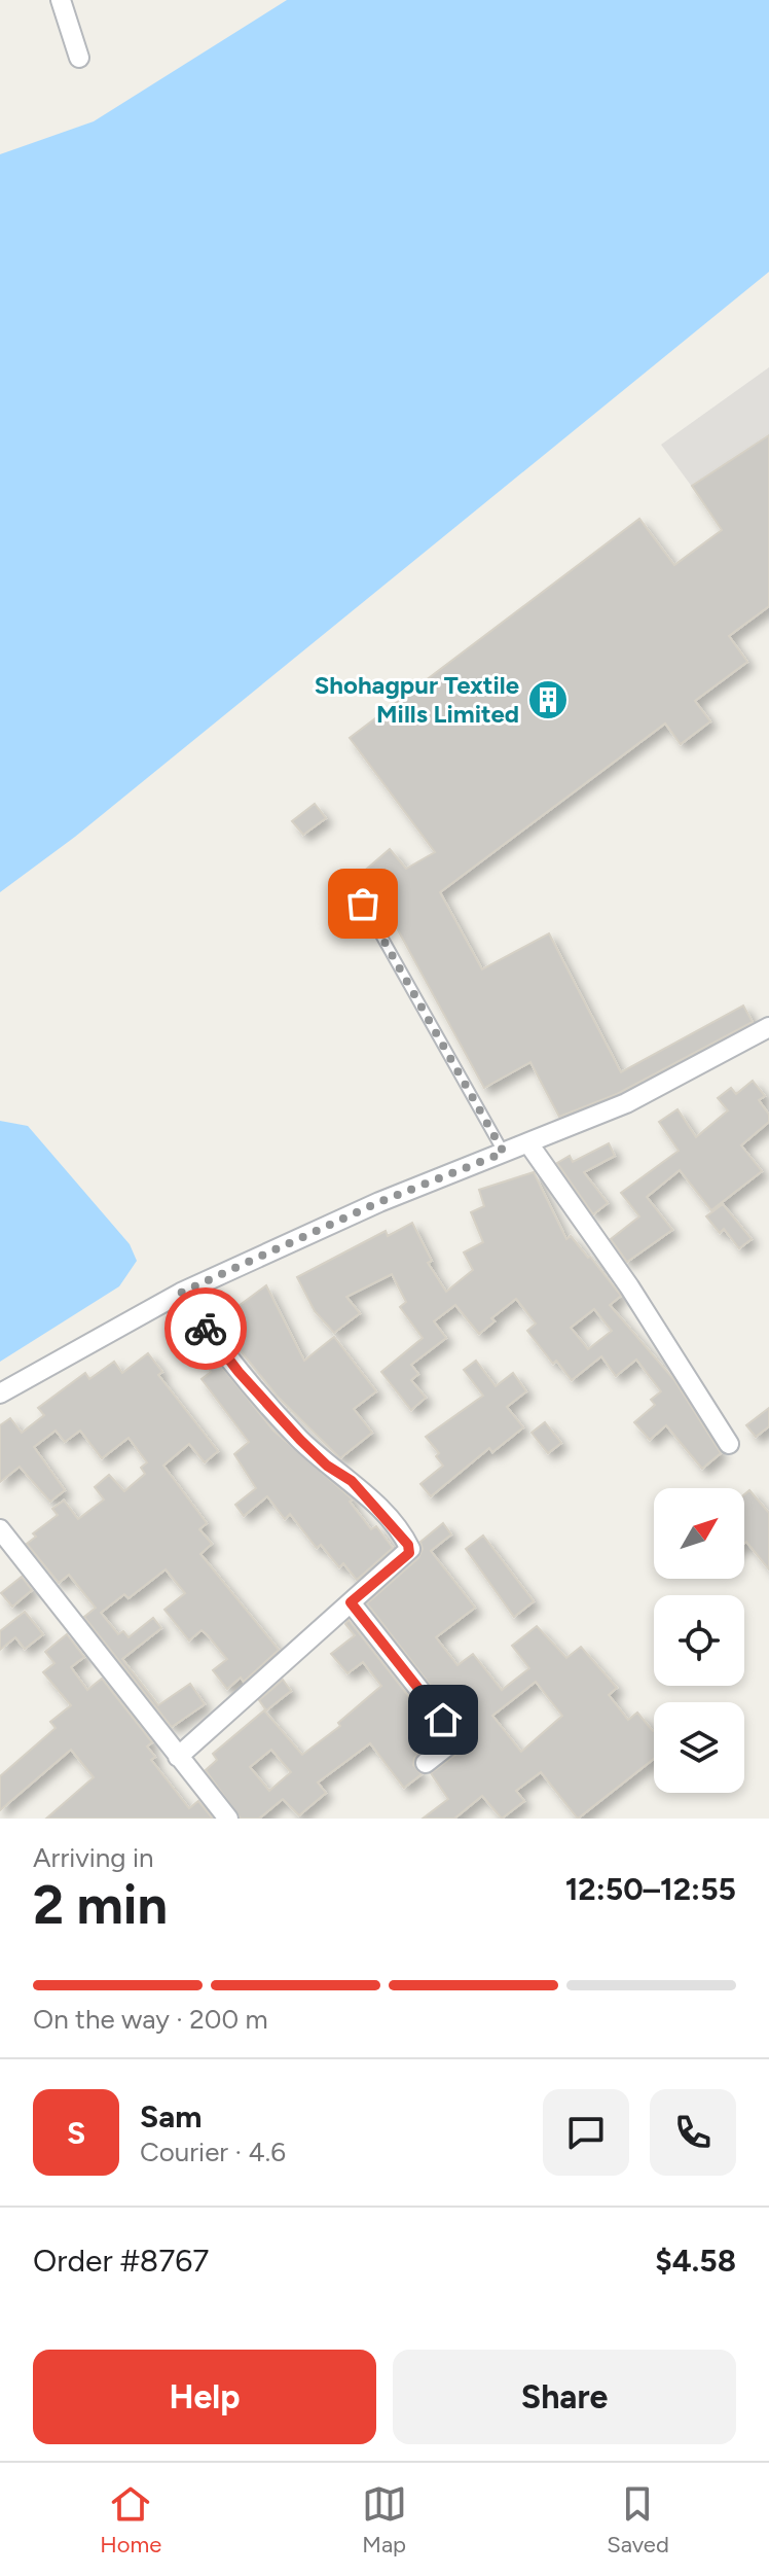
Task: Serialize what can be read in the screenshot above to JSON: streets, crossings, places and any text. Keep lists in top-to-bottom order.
{
  "places": {
    "building": ["Shohagpur Textile Mills Limited"]
  },
  "north": "top right",
  "page": {
    "heading": ["2 min", "Arriving in", "12:50–12:55"],
    "panel": [
      "Sam",
      "Courier · 4.6",
      "Order #8767",
      "$4.58"
    ],
    "bar": "On the way · 200 m",
    "round": "S",
    "buttons": ["Help", "Share"],
    "tabs": ["Home", "Map", "Saved"]
  }
}
